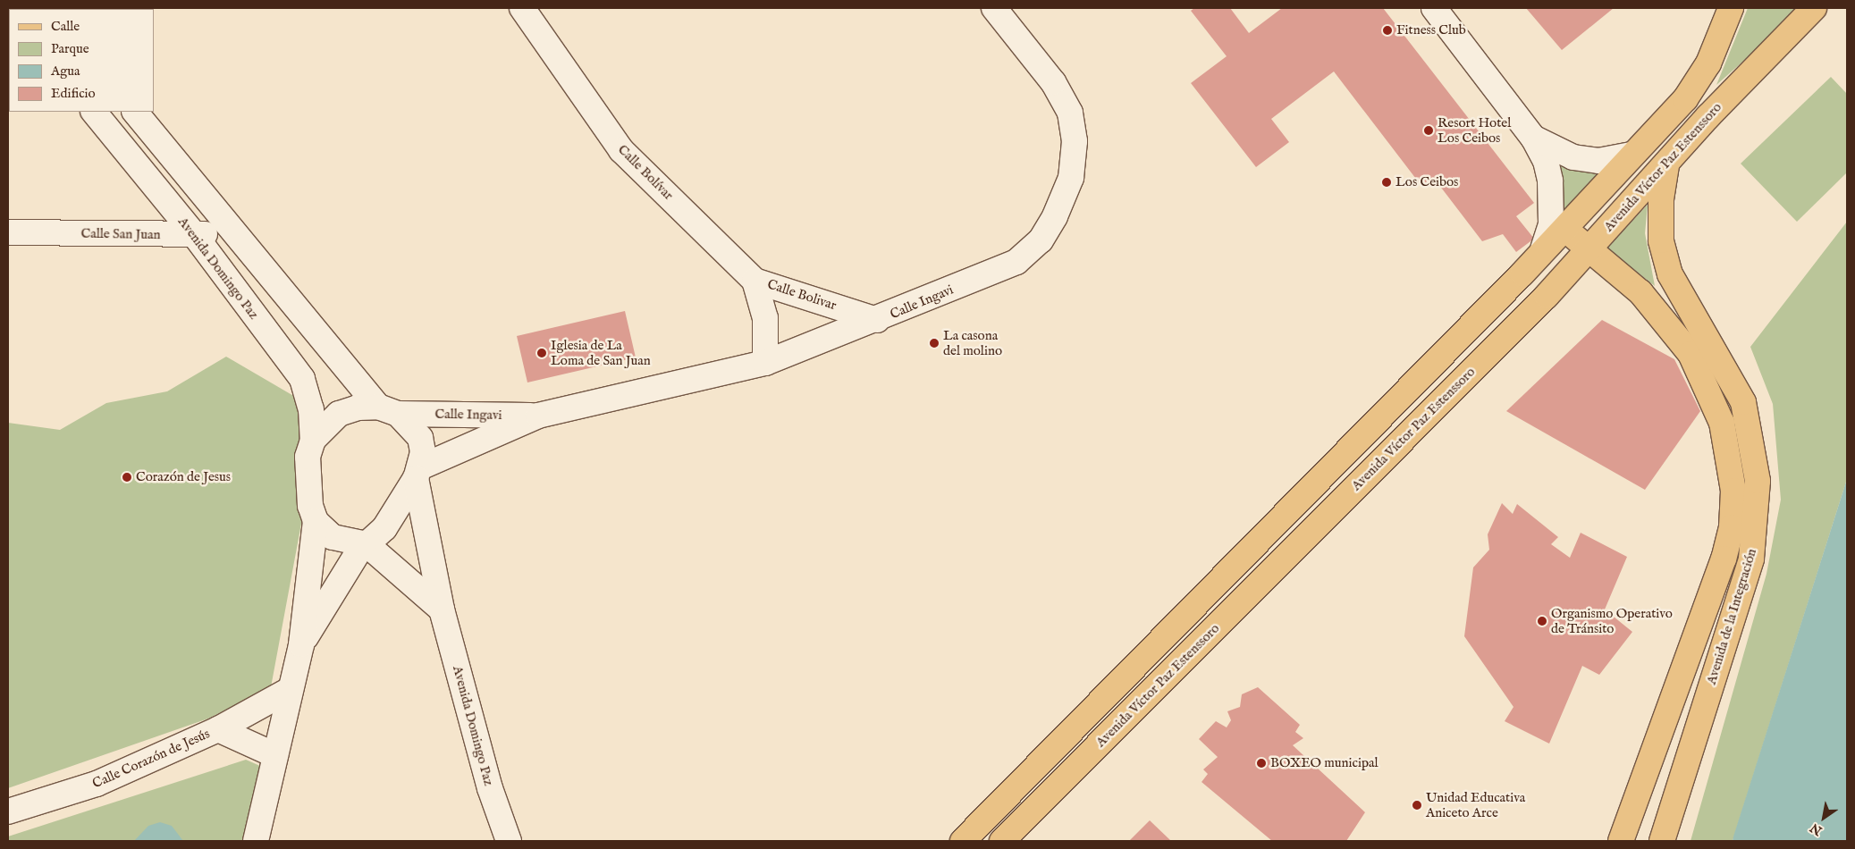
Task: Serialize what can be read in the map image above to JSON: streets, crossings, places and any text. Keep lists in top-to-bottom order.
{
  "streets": {
    "main road": ["Avenida Víctor Paz Estenssoro", "Avenida de la Integración"],
    "street": [
      "Calle Bolívar",
      "Calle San Juan",
      "Avenida Domingo Paz",
      "Calle Bolivar",
      "Calle Ingavi",
      "Calle Corazón de Jesús"
    ]
  },
  "crossings": [
    ["Avenida Víctor Paz Estenssoro", "Avenida de la Integración"],
    ["Calle Bolívar", "Calle Bolivar"],
    ["Calle San Juan", "Avenida Domingo Paz"],
    ["Avenida Domingo Paz", "Calle Ingavi"],
    ["Calle Bolivar", "Calle Ingavi"]
  ],
  "places": [
    "Fitness Club",
    "Resort Hotel Los Ceibos",
    "Los Ceibos",
    "La casona del molino",
    "Iglesia de La Loma de San Juan",
    "Corazón de Jesus",
    "Organismo Operativo de Tránsito",
    "BOXEO municipal",
    "Unidad Educativa Aniceto Arce"
  ],
  "legend": [
    "Calle",
    "Parque",
    "Agua",
    "Edificio"
  ],
  "north": "bottom left"
}
